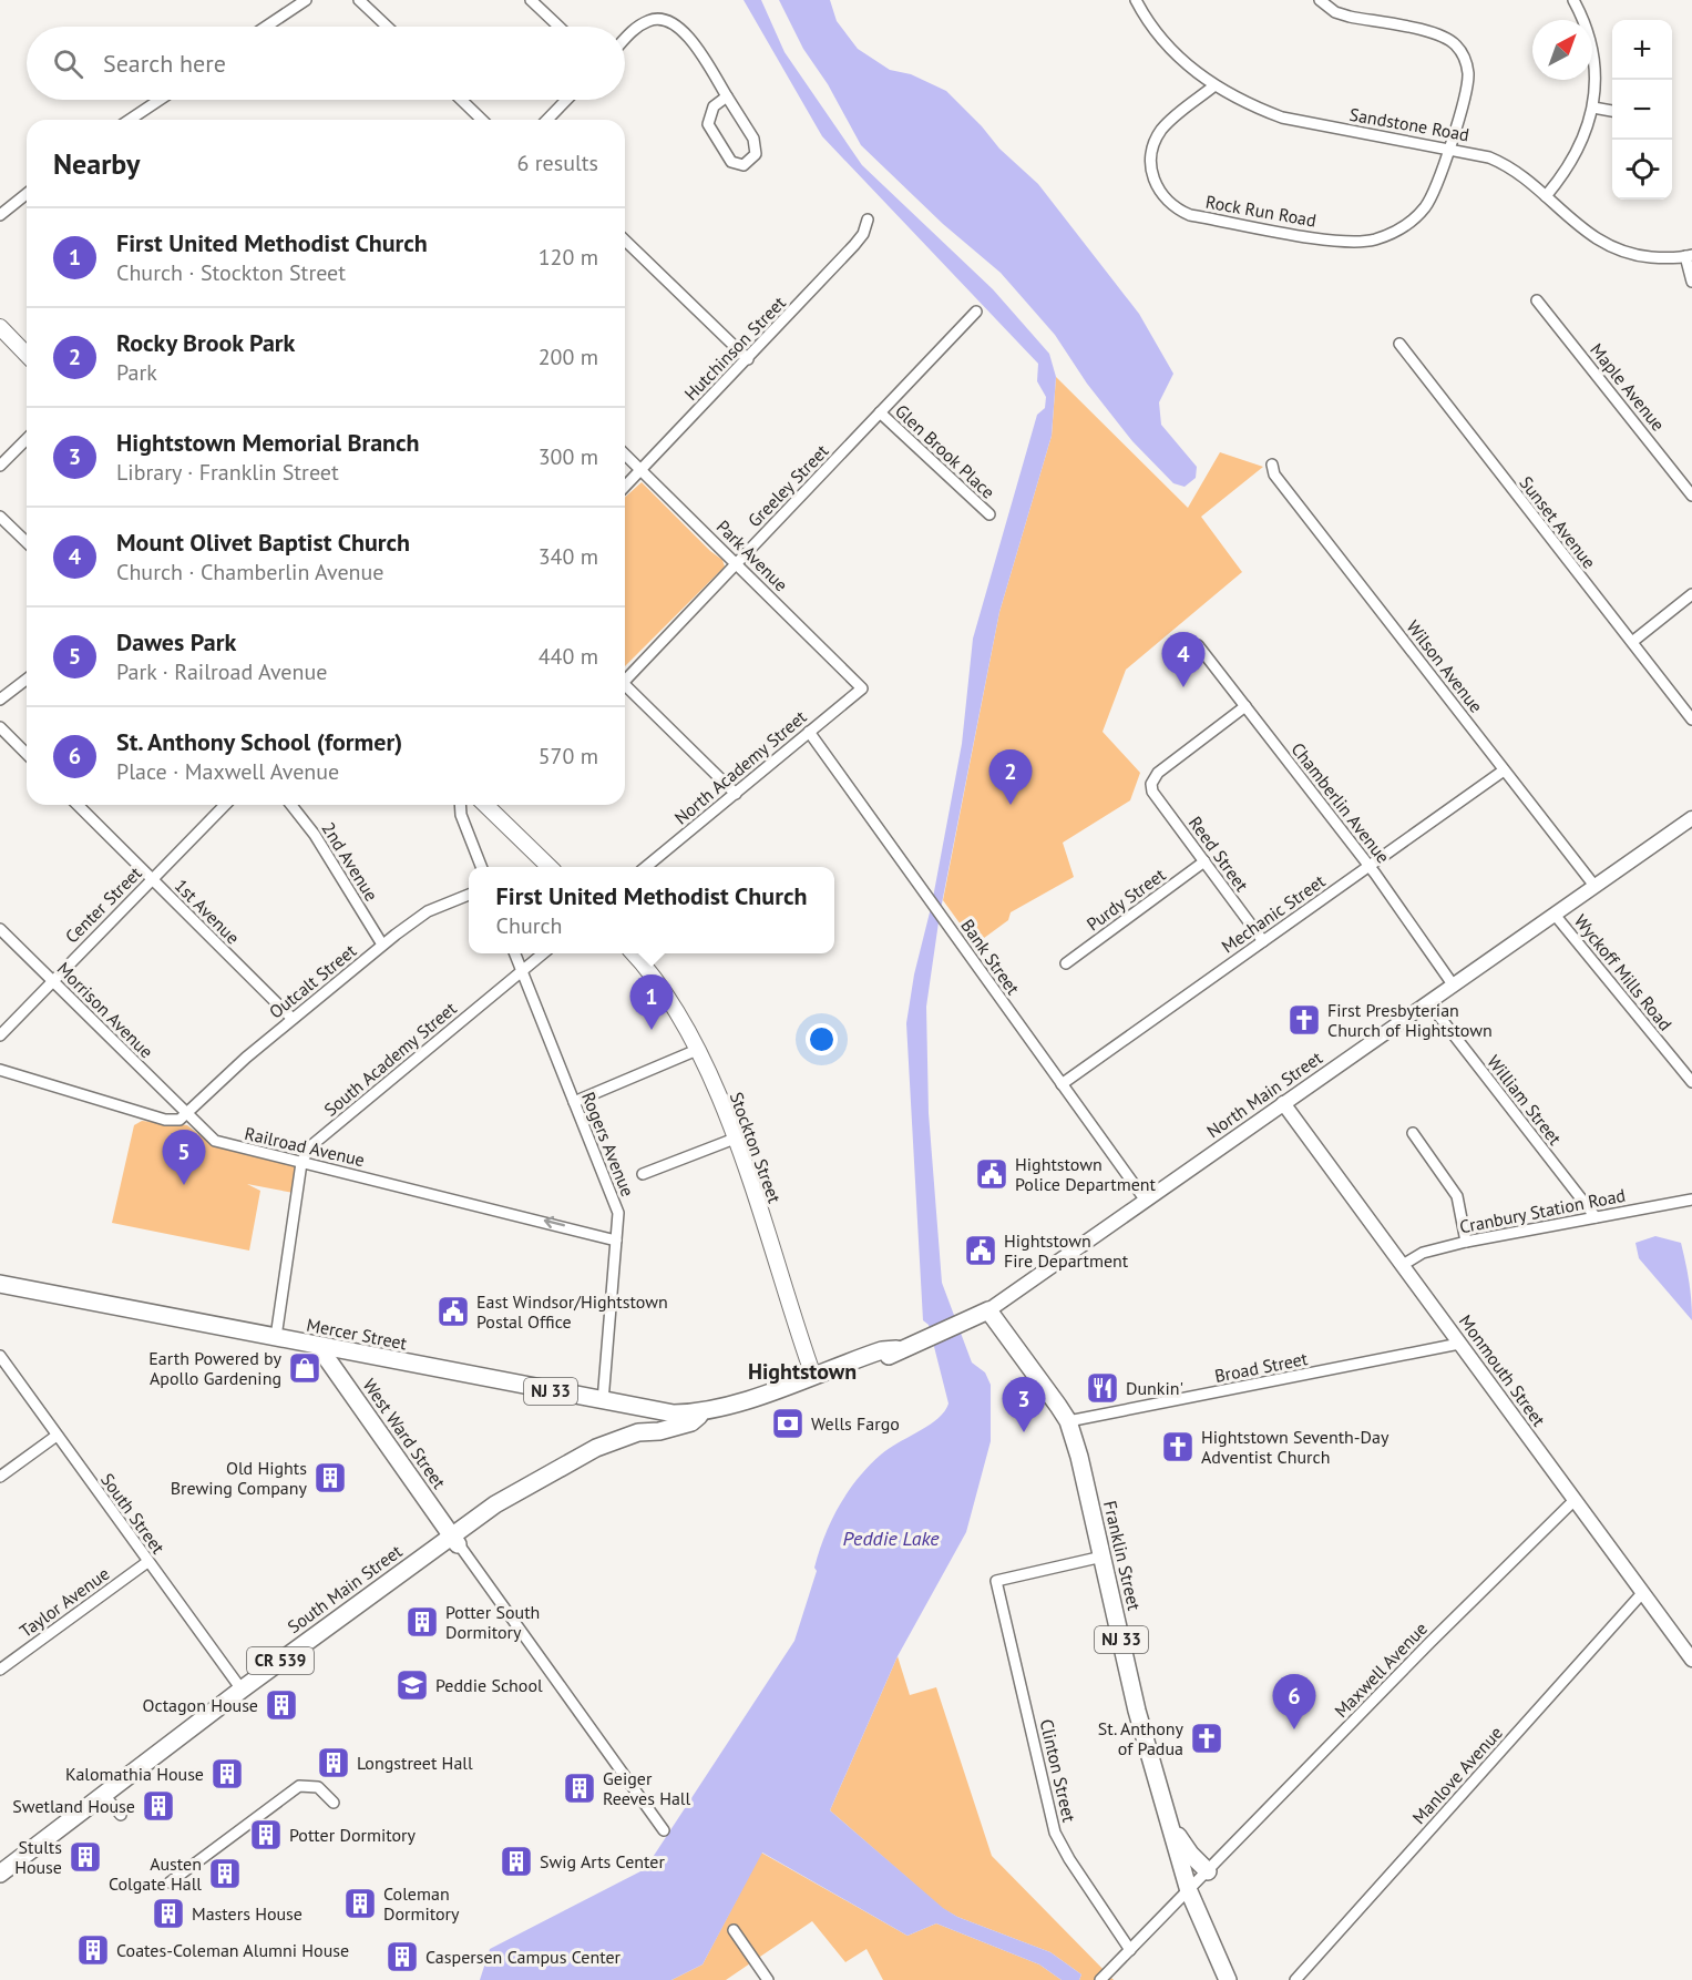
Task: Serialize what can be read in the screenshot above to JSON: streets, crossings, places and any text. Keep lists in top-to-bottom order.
{
  "streets": {
    "main road": [
      "Stockton Street",
      "Mercer Street",
      "NJ 33",
      "West Ward Street",
      "Franklin Street",
      "South Main Street",
      "CR 539"
    ],
    "street": [
      "Sandstone Road",
      "Rock Run Road",
      "Hutchinson Street",
      "Maple Avenue",
      "Glen Brook Place",
      "Greeley Street",
      "Sunset Avenue",
      "Park Avenue",
      "Wilson Avenue",
      "North Academy Street",
      "Chamberlin Avenue",
      "Reed Street",
      "2nd Avenue",
      "Purdy Street",
      "Center Street",
      "1st Avenue",
      "Mechanic Street",
      "Bank Street",
      "Wyckoff Mills Road",
      "Outcalt Street",
      "Morrison Avenue",
      "South Academy Street",
      "North Main Street",
      "William Street",
      "Rogers Avenue",
      "Railroad Avenue",
      "Cranbury Station Road",
      "Broad Street",
      "Monmouth Street",
      "South Street",
      "Taylor Avenue",
      "Maxwell Avenue",
      "Clinton Street",
      "Manlove Avenue"
    ]
  },
  "crossings": [
    ["Sandstone Road", "Rock Run Road"],
    ["Hutchinson Street", "Park Avenue"],
    ["Glen Brook Place", "Greeley Street"],
    ["Greeley Street", "Park Avenue"],
    ["Park Avenue", "North Academy Street"],
    ["Wilson Avenue", "Mechanic Street"],
    ["Wilson Avenue", "North Main Street"],
    ["North Academy Street", "Bank Street"],
    ["Chamberlin Avenue", "Reed Street"],
    ["Chamberlin Avenue", "Mechanic Street"],
    ["Chamberlin Avenue", "North Main Street"],
    ["Reed Street", "Purdy Street"],
    ["Reed Street", "Mechanic Street"],
    ["2nd Avenue", "Outcalt Street"],
    ["Center Street", "1st Avenue"],
    ["Center Street", "Morrison Avenue"],
    ["1st Avenue", "Outcalt Street"],
    ["Mechanic Street", "Bank Street"],
    ["Bank Street", "North Main Street"],
    ["Wyckoff Mills Road", "North Main Street"],
    ["Outcalt Street", "Morrison Avenue"],
    ["Outcalt Street", "Railroad Avenue"],
    ["Morrison Avenue", "Railroad Avenue"],
    ["South Academy Street", "Rogers Avenue"],
    ["South Academy Street", "Railroad Avenue"],
    ["North Main Street", "William Street"],
    ["North Main Street", "Monmouth Street"],
    ["North Main Street", "NJ 33"],
    ["North Main Street", "Franklin Street"],
    ["William Street", "Cranbury Station Road"],
    ["Rogers Avenue", "Railroad Avenue"],
    ["Rogers Avenue", "Mercer Street"],
    ["Stockton Street", "NJ 33"],
    ["Cranbury Station Road", "Monmouth Street"],
    ["Mercer Street", "NJ 33"],
    ["Mercer Street", "West Ward Street"],
    ["Mercer Street", "South Main Street"],
    ["Broad Street", "Monmouth Street"],
    ["Broad Street", "Franklin Street"],
    ["Monmouth Street", "Maxwell Avenue"],
    ["Monmouth Street", "Manlove Avenue"],
    ["NJ 33", "Franklin Street"],
    ["NJ 33", "South Main Street"],
    ["West Ward Street", "South Main Street"],
    ["South Street", "South Main Street"],
    ["South Street", "Taylor Avenue"],
    ["Franklin Street", "Maxwell Avenue"],
    ["Franklin Street", "Clinton Street"],
    ["Maxwell Avenue", "Clinton Street"]
  ],
  "one_way": ["Railroad Avenue"],
  "districts": ["Hightstown"],
  "water": ["Peddie Lake"],
  "places": {
    "church": ["First Presbyterian Church of Hightstown", "Hightstown Seventh-Day Adventist Church", "St. Anthony of Padua"],
    "public building": ["Hightstown Police Department", "Hightstown Fire Department", "East Windsor/Hightstown Postal Office"],
    "shop": ["Earth Powered by Apollo Gardening"],
    "restaurant": ["Dunkin'"],
    "bank": ["Wells Fargo"],
    "building": [
      "Old Hights Brewing Company",
      "Potter South Dormitory",
      "Octagon House",
      "Longstreet Hall",
      "Kalomathia House",
      "Geiger Reeves Hall",
      "Swetland House",
      "Potter Dormitory",
      "Stults House",
      "Swig Arts Center",
      "Austen Colgate Hall",
      "Coleman Dormitory",
      "Masters House",
      "Coates-Coleman Alumni House",
      "Caspersen Campus Center"
    ],
    "school or university": ["Peddie School"]
  },
  "north": "top right",
  "page": {
    "map_buttons": ["+", "−"],
    "search": "Search here",
    "heading": ["Nearby", "6 results"],
    "list": [
      {
        "mark": "1",
        "name": "First United Methodist Church",
        "note": "Church · Stockton Street",
        "value": "120 m"
      },
      {
        "mark": "2",
        "name": "Rocky Brook Park",
        "note": "Park",
        "value": "200 m"
      },
      {
        "mark": "3",
        "name": "Hightstown Memorial Branch",
        "note": "Library · Franklin Street",
        "value": "300 m"
      },
      {
        "mark": "4",
        "name": "Mount Olivet Baptist Church",
        "note": "Church · Chamberlin Avenue",
        "value": "340 m"
      },
      {
        "mark": "5",
        "name": "Dawes Park",
        "note": "Park · Railroad Avenue",
        "value": "440 m"
      },
      {
        "mark": "6",
        "name": "St. Anthony School (former)",
        "note": "Place · Maxwell Avenue",
        "value": "570 m"
      }
    ],
    "pins": [
      "4",
      "2",
      "1",
      "5",
      "3",
      "6"
    ],
    "popup": ["First United Methodist Church", "Church"]
  }
}
